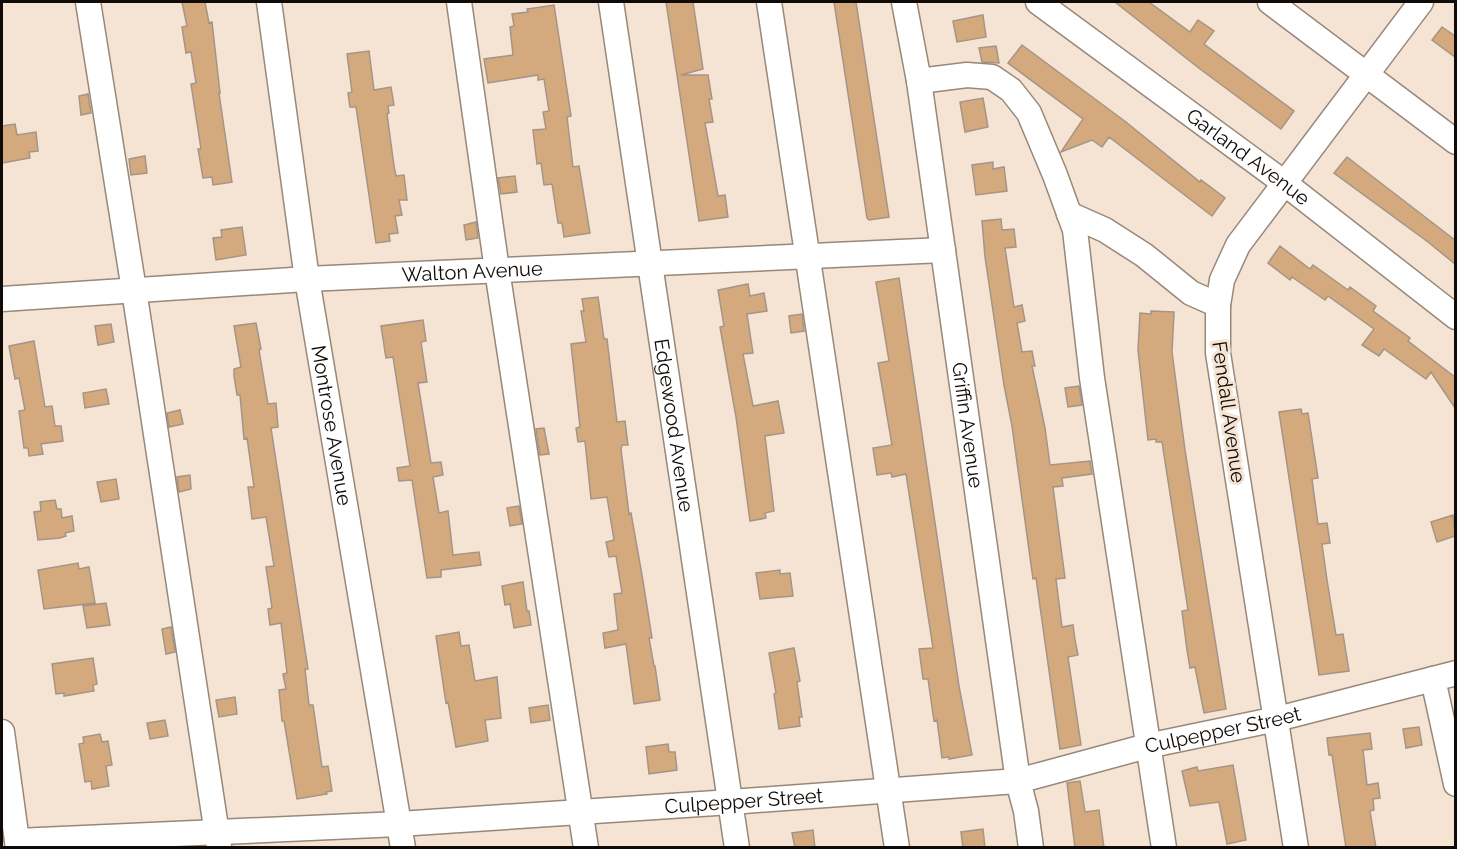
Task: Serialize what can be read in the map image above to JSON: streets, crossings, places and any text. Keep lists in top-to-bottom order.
{
  "streets": {
    "street": [
      "Garland Avenue",
      "Walton Avenue",
      "Fendall Avenue",
      "Edgewood Avenue",
      "Montrose Avenue",
      "Griffin Avenue",
      "Culpepper Street"
    ]
  },
  "crossings": [
    ["Garland Avenue", "Fendall Avenue"],
    ["Walton Avenue", "Edgewood Avenue"],
    ["Walton Avenue", "Montrose Avenue"],
    ["Walton Avenue", "Griffin Avenue"],
    ["Fendall Avenue", "Culpepper Street"],
    ["Edgewood Avenue", "Culpepper Street"],
    ["Montrose Avenue", "Culpepper Street"],
    ["Griffin Avenue", "Culpepper Street"]
  ]
}
